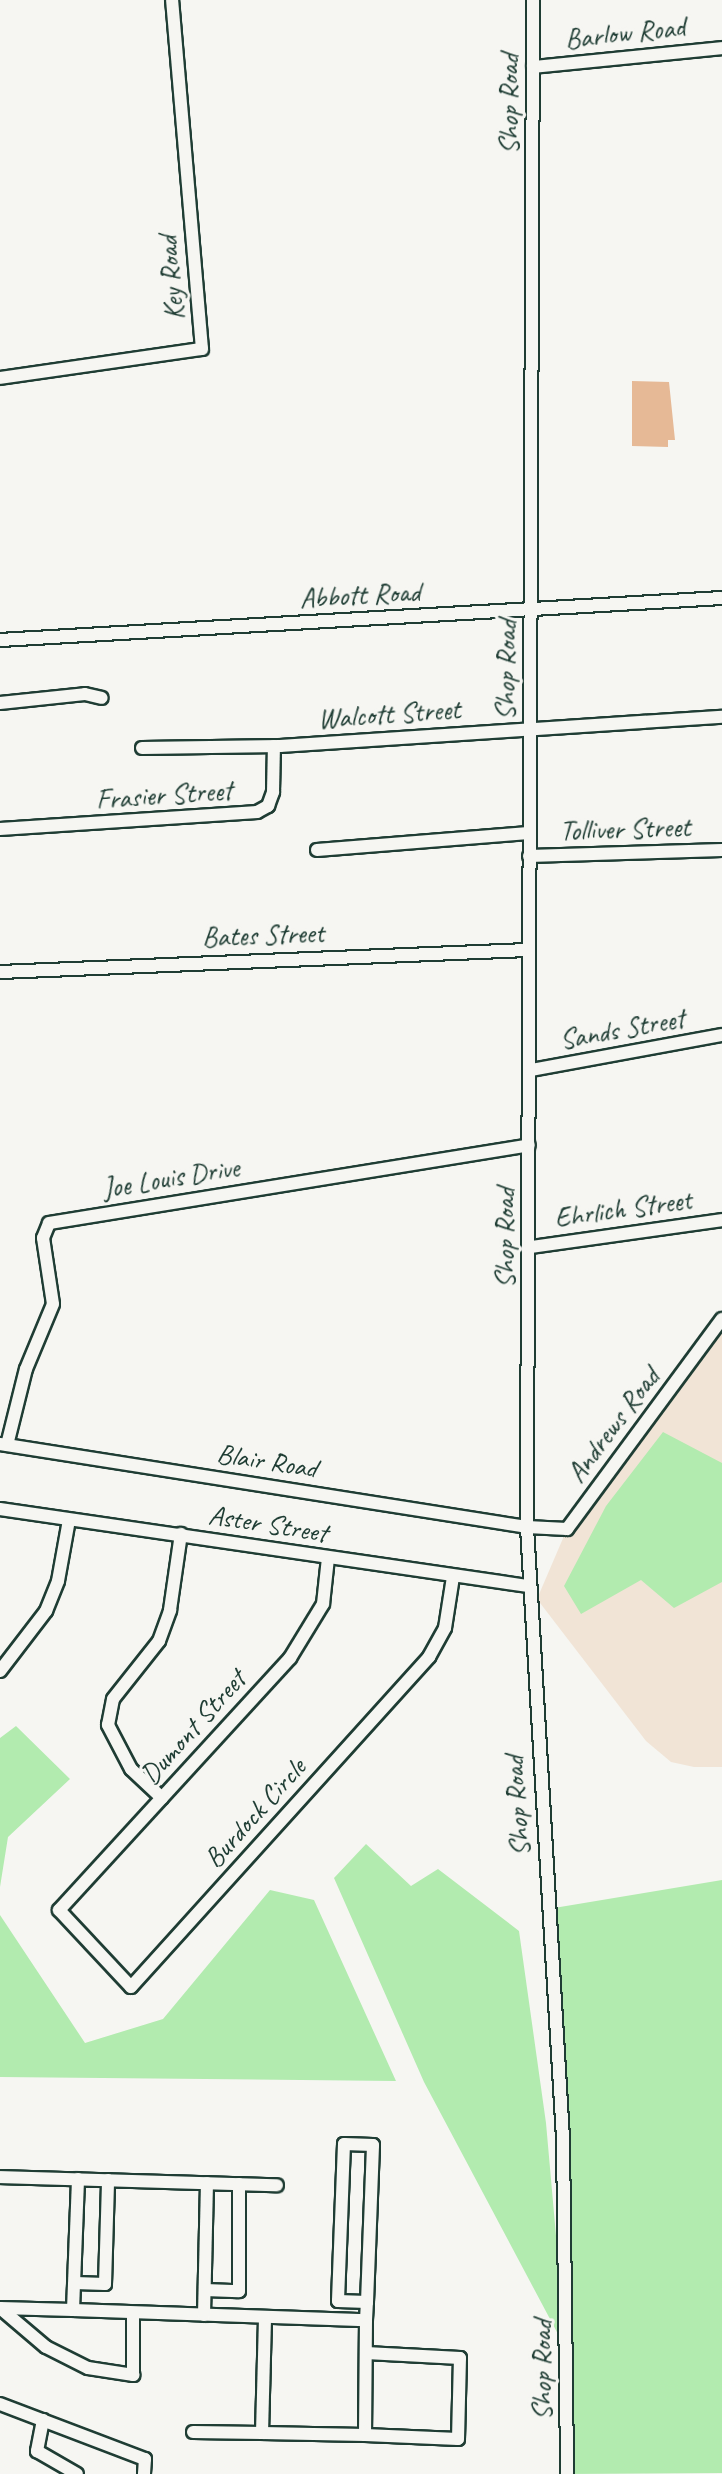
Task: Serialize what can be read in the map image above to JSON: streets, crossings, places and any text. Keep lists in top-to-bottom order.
{
  "streets": {
    "street": [
      "Barlow Road",
      "Shop Road",
      "Key Road",
      "Abbott Road",
      "Walcott Street",
      "Frasier Street",
      "Tolliver Street",
      "Bates Street",
      "Sands Street",
      "Joe Louis Drive",
      "Ehrlich Street",
      "Andrews Road",
      "Blair Road",
      "Aster Street",
      "Dumont Street",
      "Burdock Circle"
    ]
  },
  "crossings": [
    ["Barlow Road", "Shop Road"],
    ["Shop Road", "Abbott Road"],
    ["Shop Road", "Walcott Street"],
    ["Shop Road", "Tolliver Street"],
    ["Shop Road", "Bates Street"],
    ["Shop Road", "Sands Street"],
    ["Shop Road", "Joe Louis Drive"],
    ["Shop Road", "Ehrlich Street"],
    ["Shop Road", "Andrews Road"],
    ["Shop Road", "Blair Road"],
    ["Shop Road", "Aster Street"],
    ["Walcott Street", "Frasier Street"],
    ["Joe Louis Drive", "Blair Road"],
    ["Andrews Road", "Blair Road"],
    ["Aster Street", "Dumont Street"],
    ["Aster Street", "Burdock Circle"],
    ["Dumont Street", "Burdock Circle"]
  ]
}
